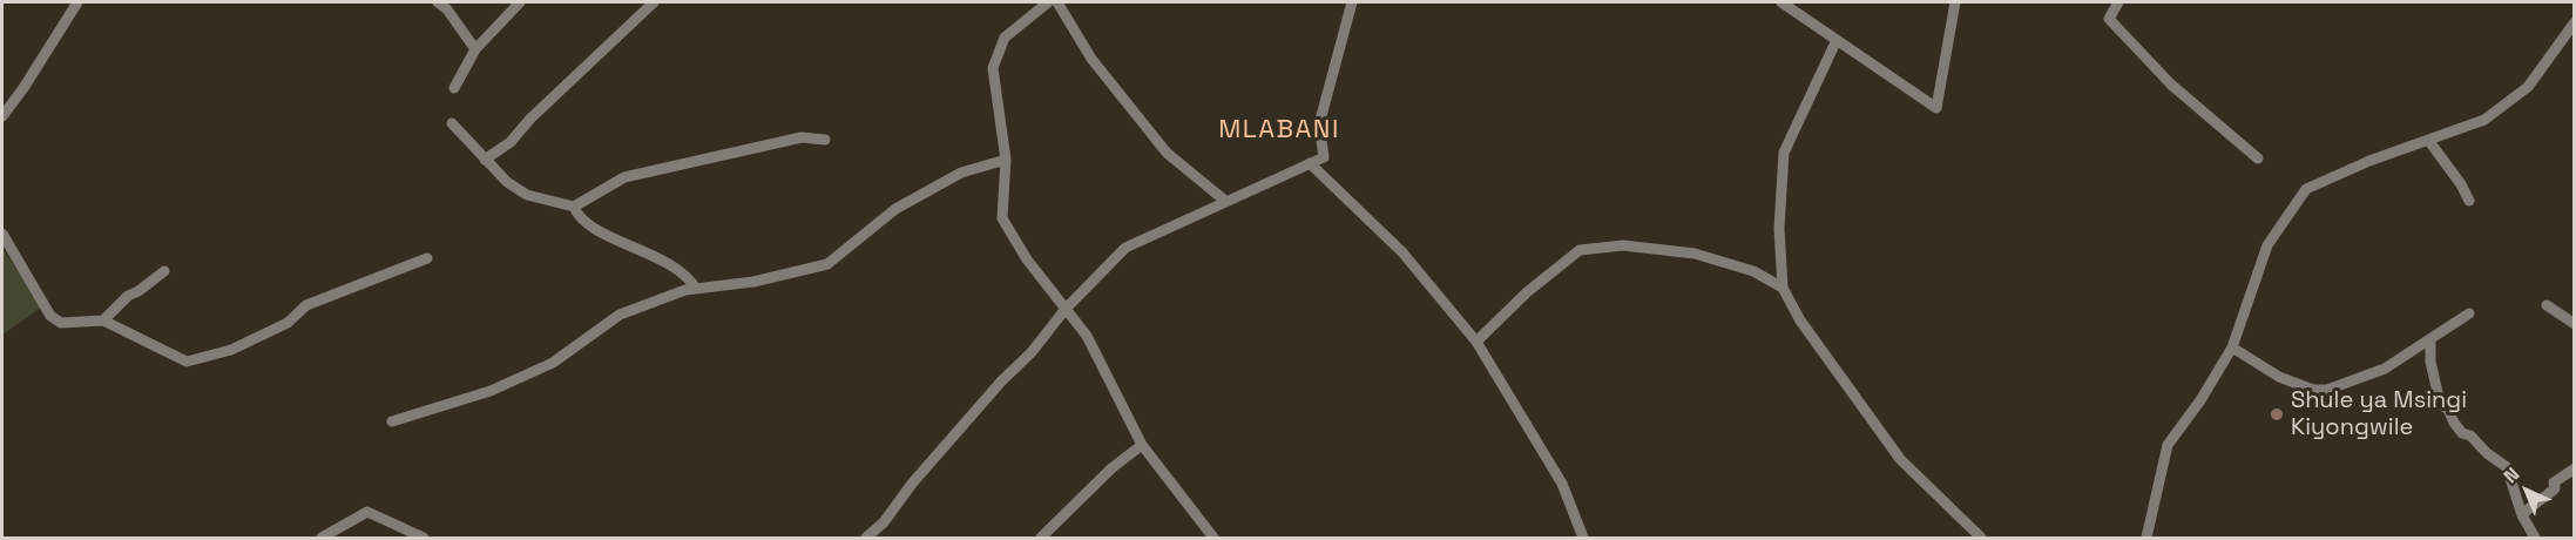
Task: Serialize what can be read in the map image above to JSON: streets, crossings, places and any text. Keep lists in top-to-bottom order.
{
  "districts": ["MLABANI"],
  "places": ["Shule ya Msingi Kiyongwile"],
  "north": "top left"
}
